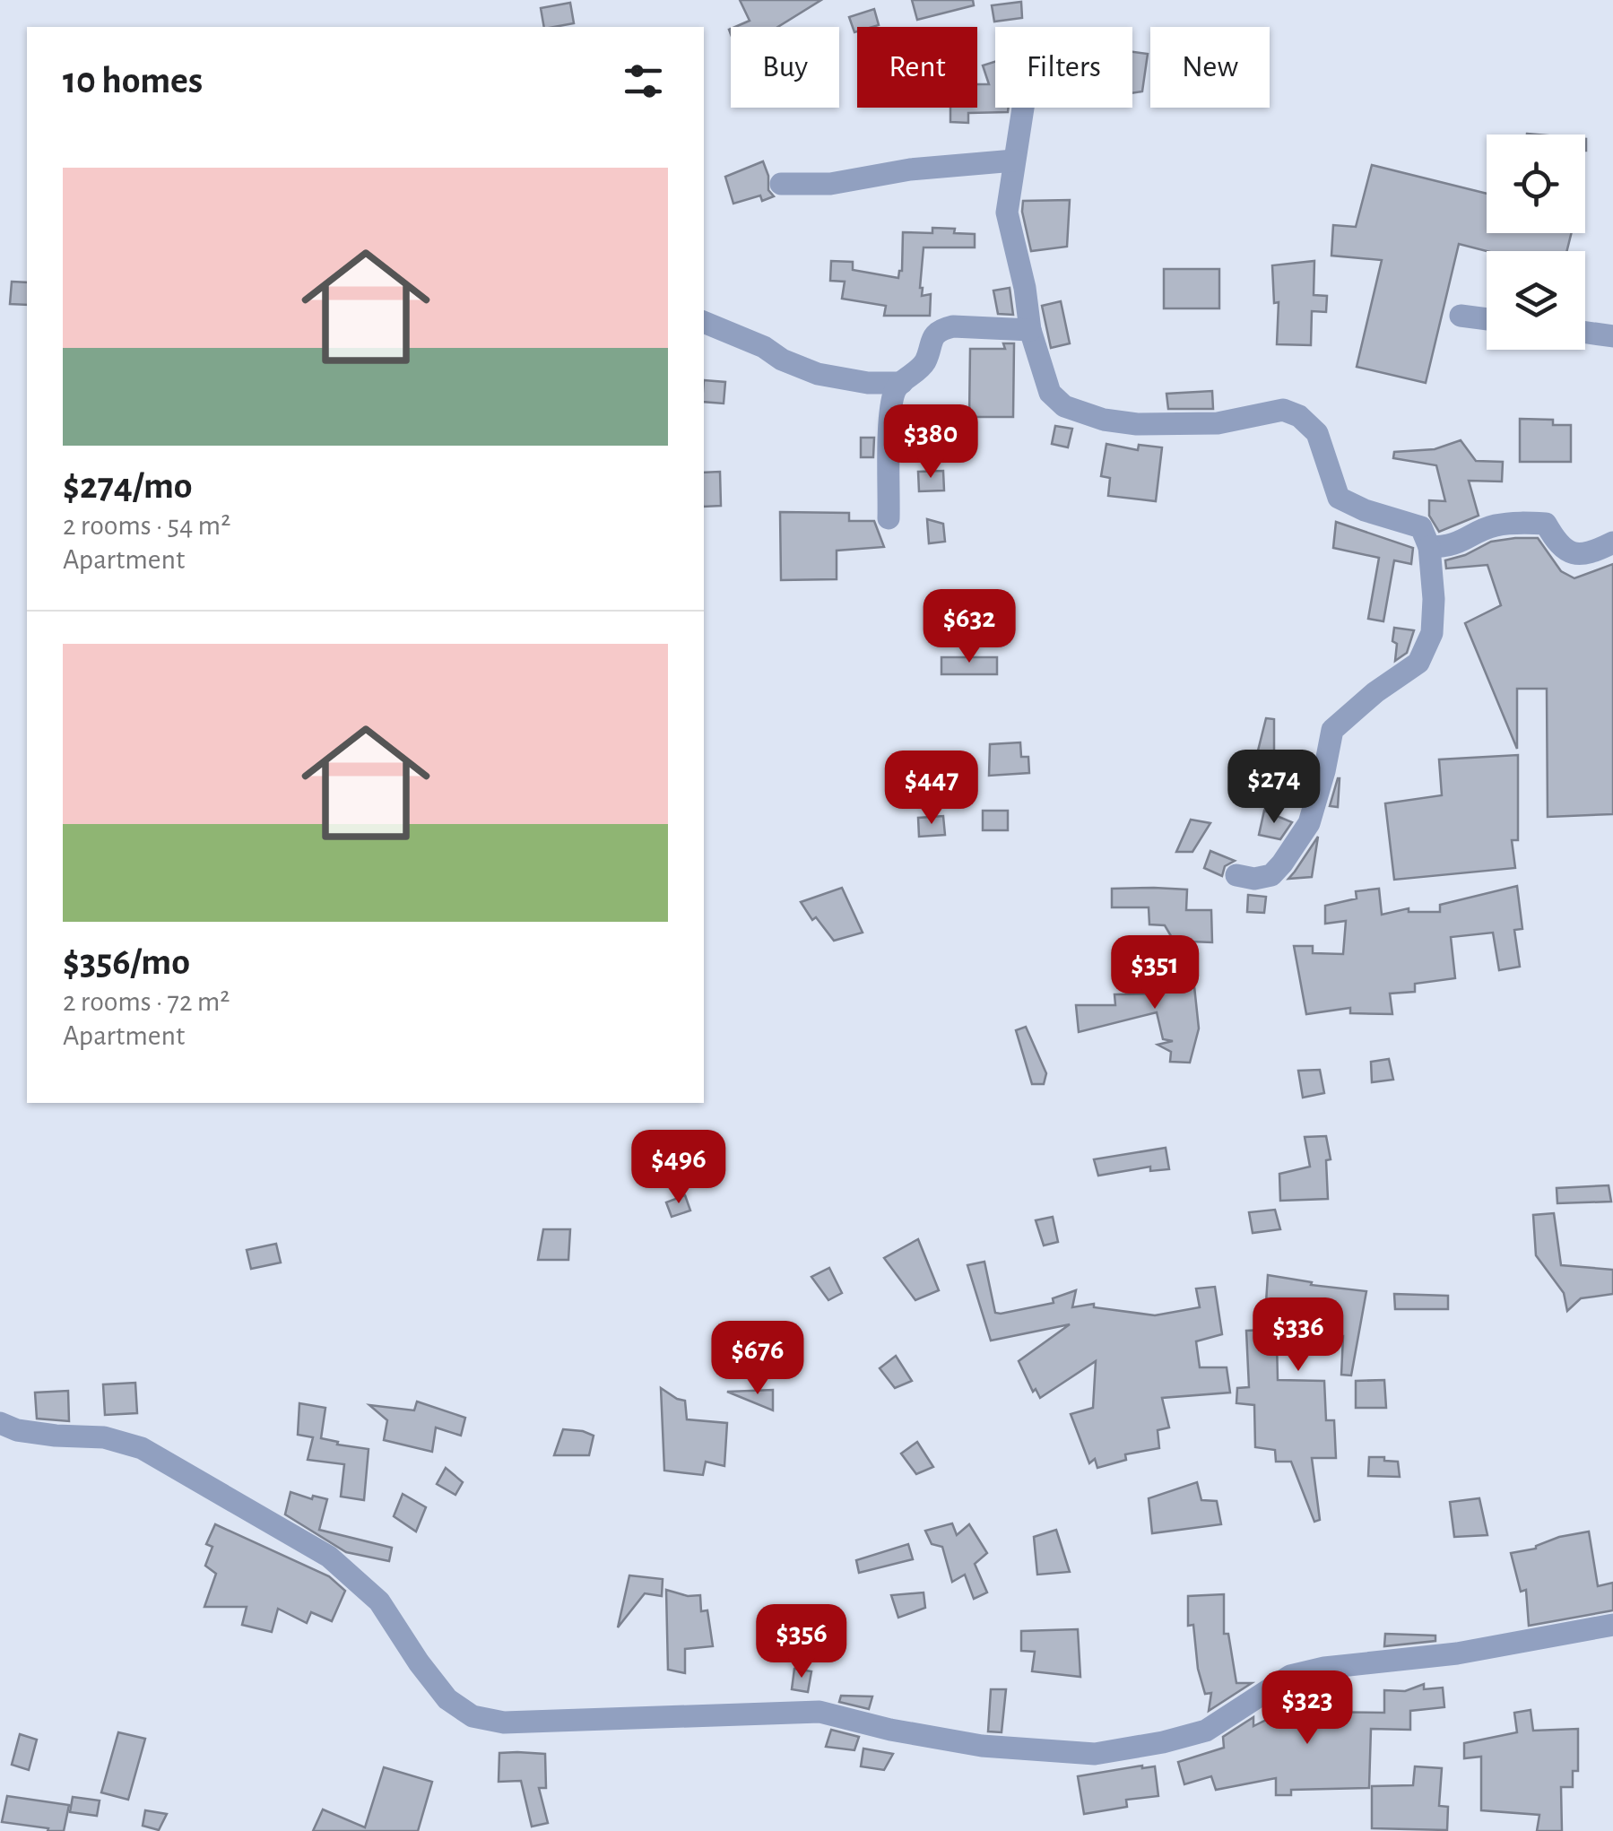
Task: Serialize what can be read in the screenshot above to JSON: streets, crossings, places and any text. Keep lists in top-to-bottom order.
{
  "page": {
    "chip": [
      "Buy",
      "Rent",
      "Filters",
      "New"
    ],
    "heading": "10 homes",
    "list": [
      {
        "name": "$274/mo",
        "note": "2 rooms · 54 m² · Apartment"
      },
      {
        "name": "$356/mo",
        "note": "2 rooms · 72 m² · Apartment"
      }
    ],
    "price": [
      "$380",
      "$632",
      "$274",
      "$447",
      "$351",
      "$496",
      "$336",
      "$676",
      "$356",
      "$323"
    ]
  }
}
